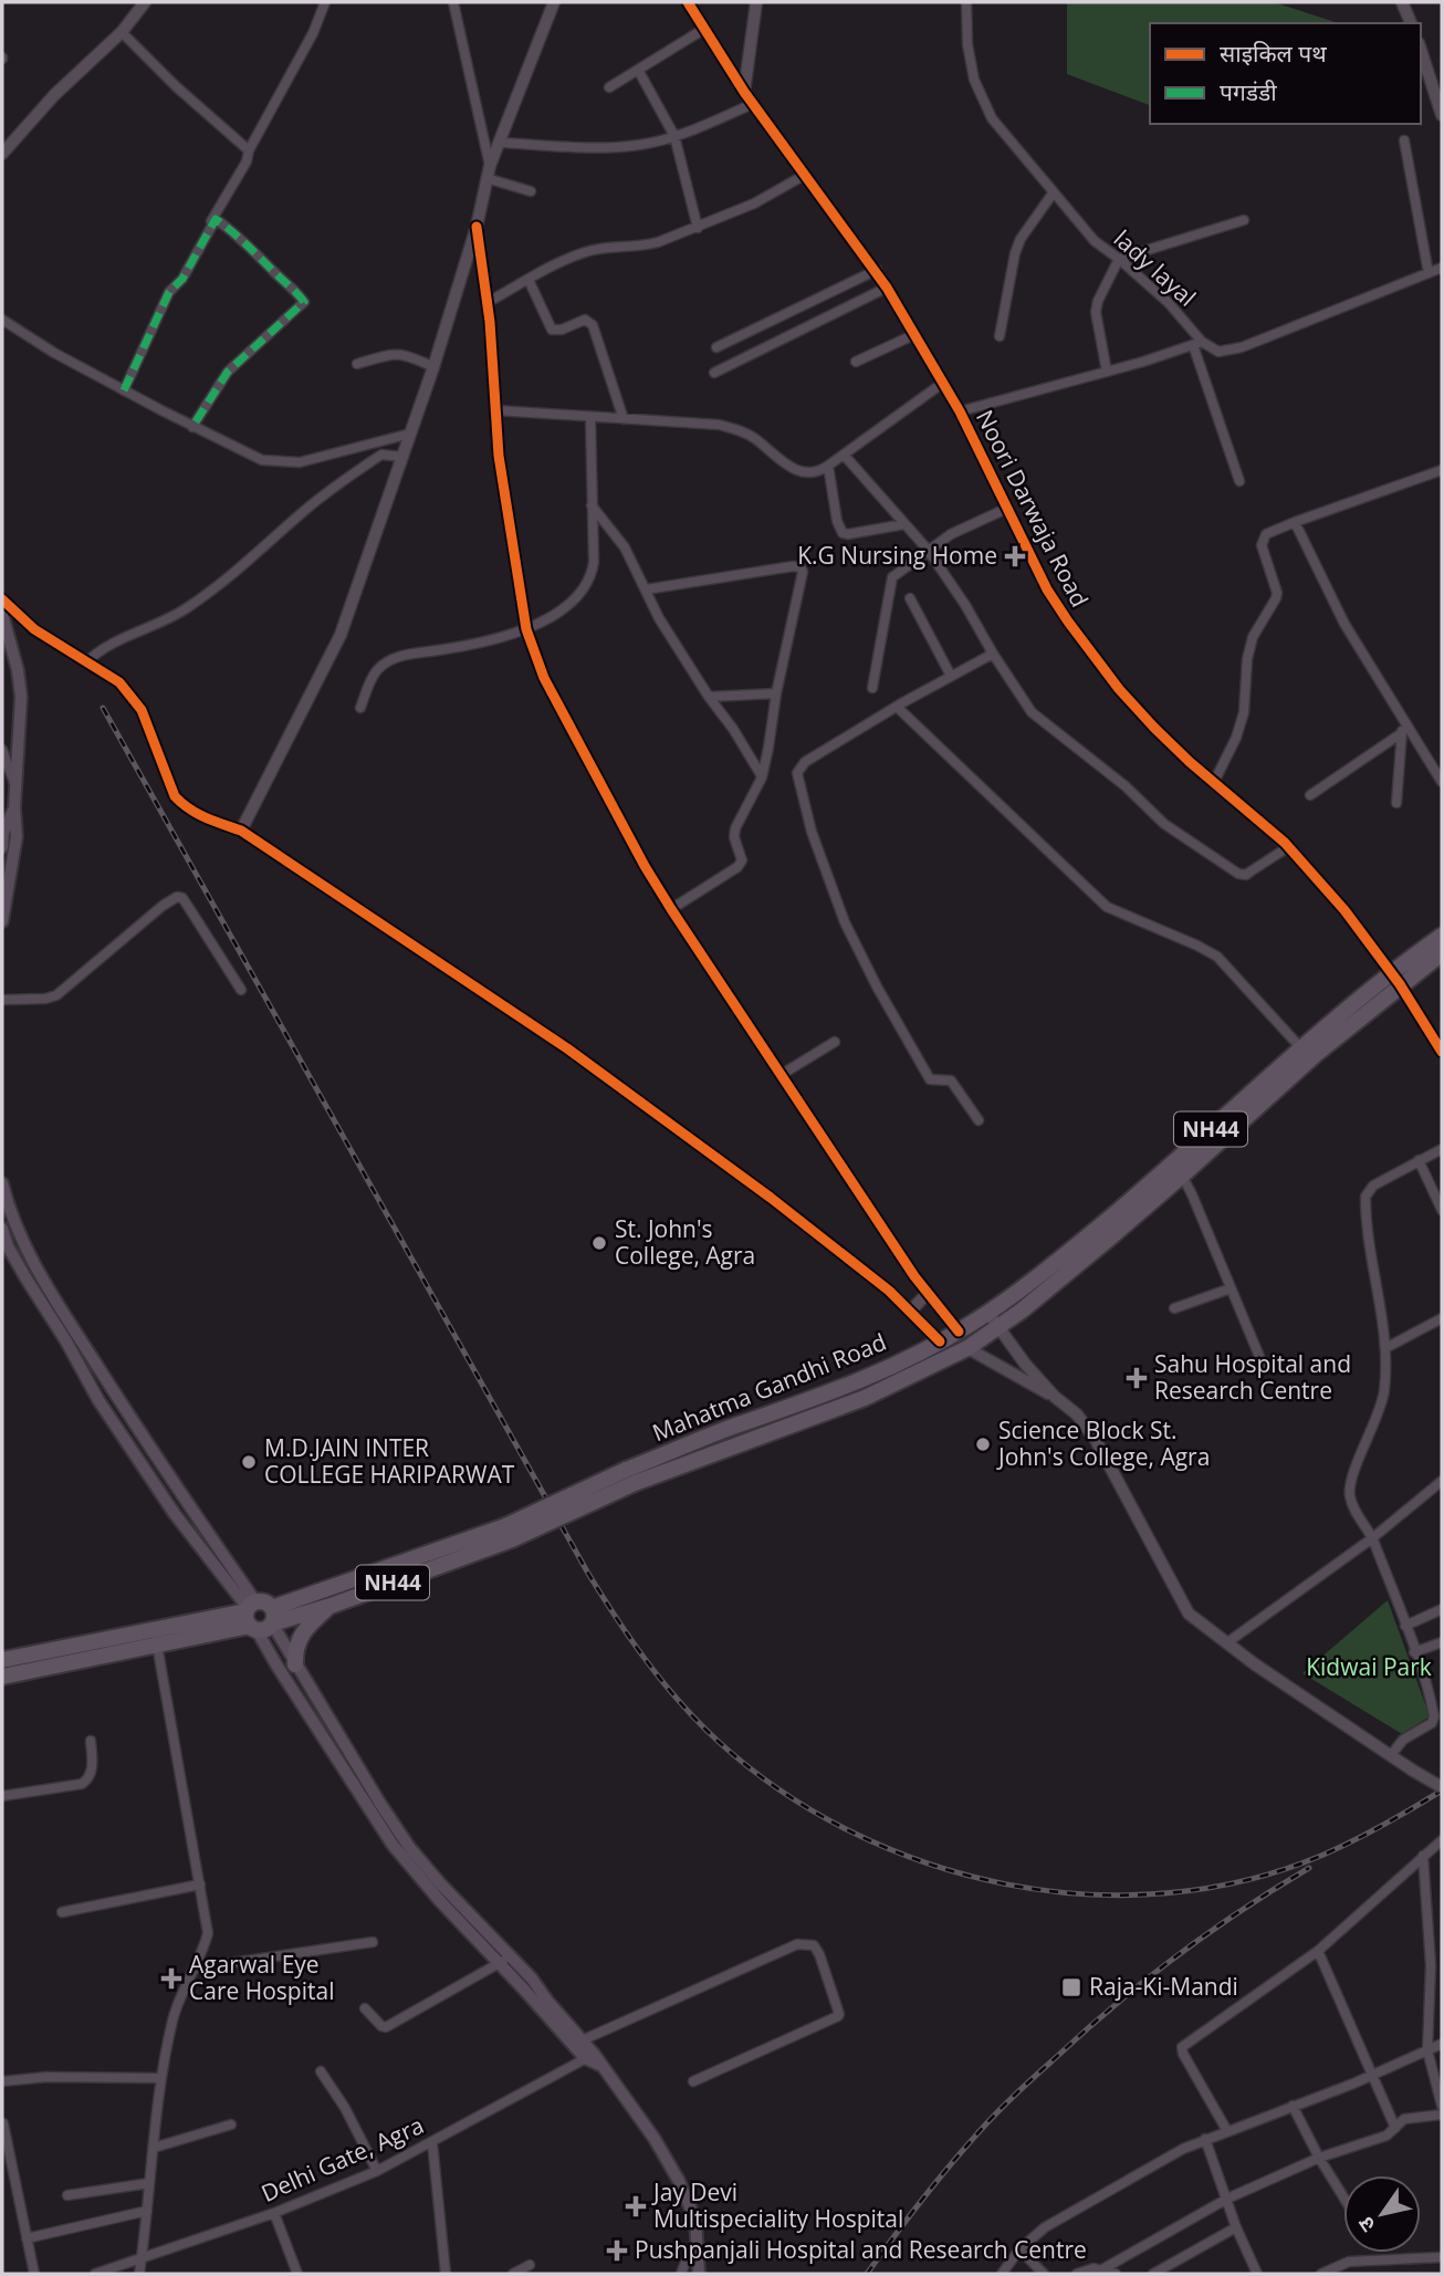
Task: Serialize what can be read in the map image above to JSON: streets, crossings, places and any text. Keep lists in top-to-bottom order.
{
  "streets": {
    "highway": ["NH44", "Mahatma Gandhi Road"],
    "street": ["lady layal", "Noori Darwaja Road", "Delhi Gate, Agra"]
  },
  "crossings": [
    ["Noori Darwaja Road", "Mahatma Gandhi Road"]
  ],
  "parks": ["Kidwai Park"],
  "places": {
    "health": [
      "K.G Nursing Home",
      "Sahu Hospital and Research Centre",
      "Agarwal Eye Care Hospital",
      "Jay Devi Multispeciality Hospital",
      "Pushpanjali Hospital and Research Centre"
    ],
    "other": ["St. John's College, Agra", "Science Block St. John's College, Agra", "M.D.JAIN INTER COLLEGE HARIPARWAT"],
    "transit": ["Raja-Ki-Mandi"]
  },
  "legend": ["साइकिल पथ", "पगडंडी"],
  "north": "bottom left"
}
